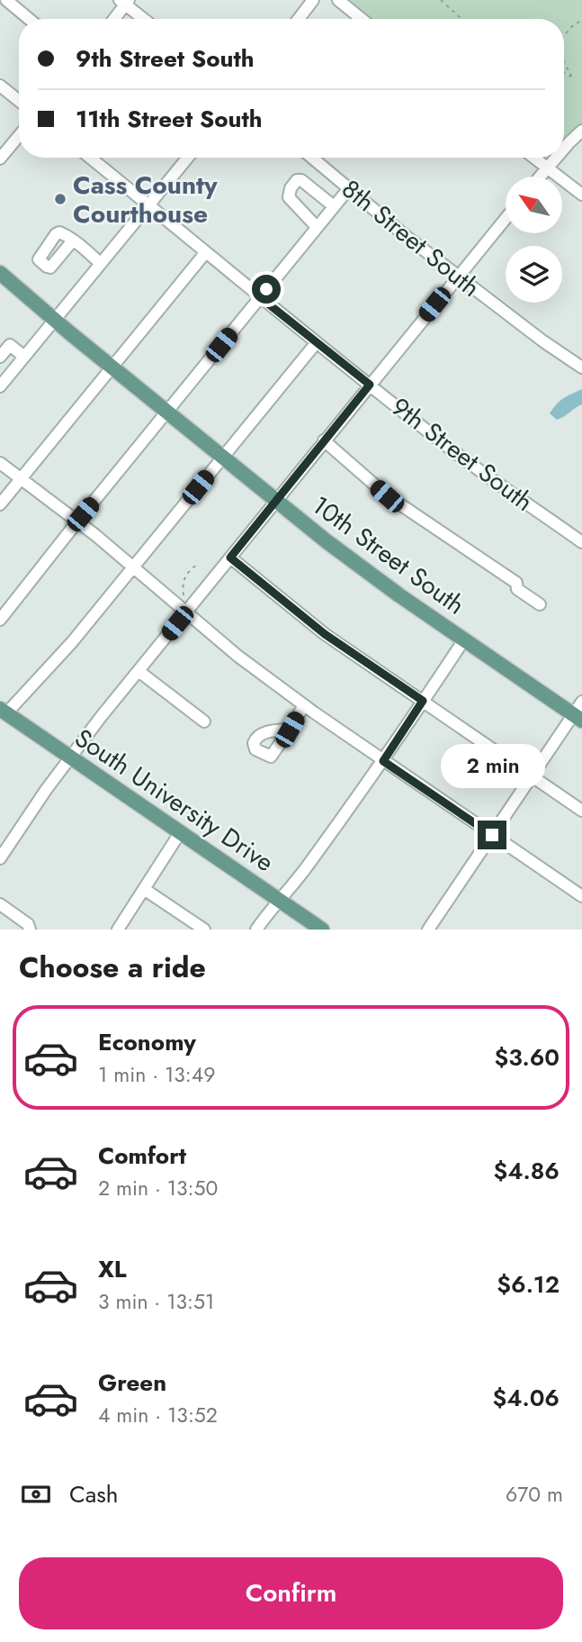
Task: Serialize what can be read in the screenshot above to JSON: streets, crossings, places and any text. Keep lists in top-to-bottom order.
{
  "streets": {
    "main road": ["10th Street South", "South University Drive"],
    "street": ["8th Street South", "9th Street South"]
  },
  "places": ["Cass County Courthouse"],
  "north": "top left",
  "page": {
    "banner": ["9th Street South", "11th Street South"],
    "bubble": "2 min",
    "heading": "Choose a ride",
    "list": [
      {
        "name": "Economy",
        "note": "1 min · 13:49",
        "value": "$3.60"
      },
      {
        "name": "Comfort",
        "note": "2 min · 13:50",
        "value": "$4.86"
      },
      {
        "name": "XL",
        "note": "3 min · 13:51",
        "value": "$6.12"
      },
      {
        "name": "Green",
        "note": "4 min · 13:52",
        "value": "$4.06"
      }
    ],
    "pay": ["Cash", "670 m"],
    "buttons": "Confirm"
  }
}
